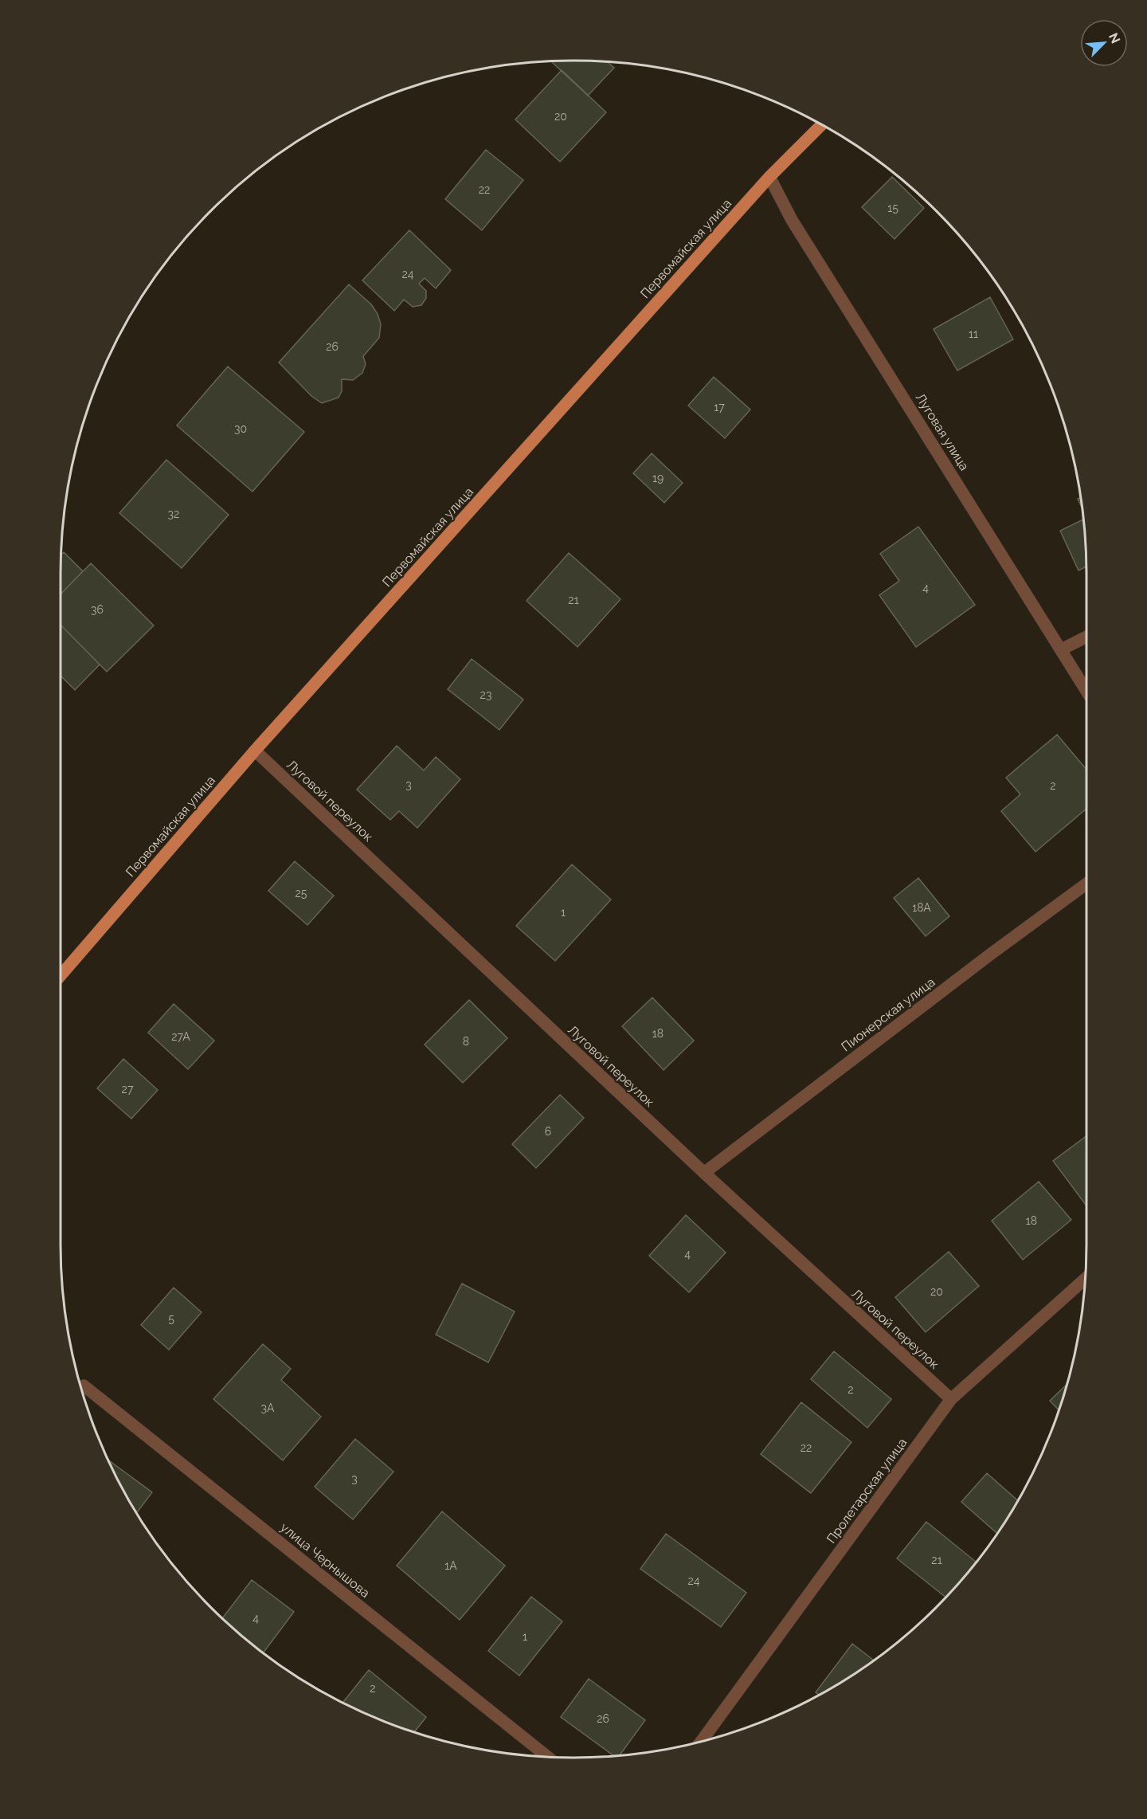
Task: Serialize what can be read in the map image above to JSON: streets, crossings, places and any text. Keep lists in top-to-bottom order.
{
  "streets": {
    "main road": ["Первомайская улица"],
    "street": [
      "Луговая улица",
      "Луговой переулок",
      "Пионерская улица",
      "Пролетарская улица",
      "улица Чернышова"
    ]
  },
  "crossings": [
    ["Первомайская улица", "Луговая улица"],
    ["Первомайская улица", "Луговой переулок"],
    ["Луговой переулок", "Пионерская улица"],
    ["Луговой переулок", "Пролетарская улица"]
  ],
  "house_numbers": [
    "20",
    "22",
    "15",
    "24",
    "11",
    "26",
    "17",
    "30",
    "19",
    "32",
    "4",
    "21",
    "36",
    "23",
    "3",
    "2",
    "25",
    "18А",
    "1",
    "18",
    "27А",
    "8",
    "27",
    "6",
    "18",
    "4",
    "20",
    "5",
    "2",
    "3А",
    "22",
    "3",
    "21",
    "1А",
    "24",
    "4",
    "1",
    "2",
    "26"
  ],
  "north": "top right"
}
